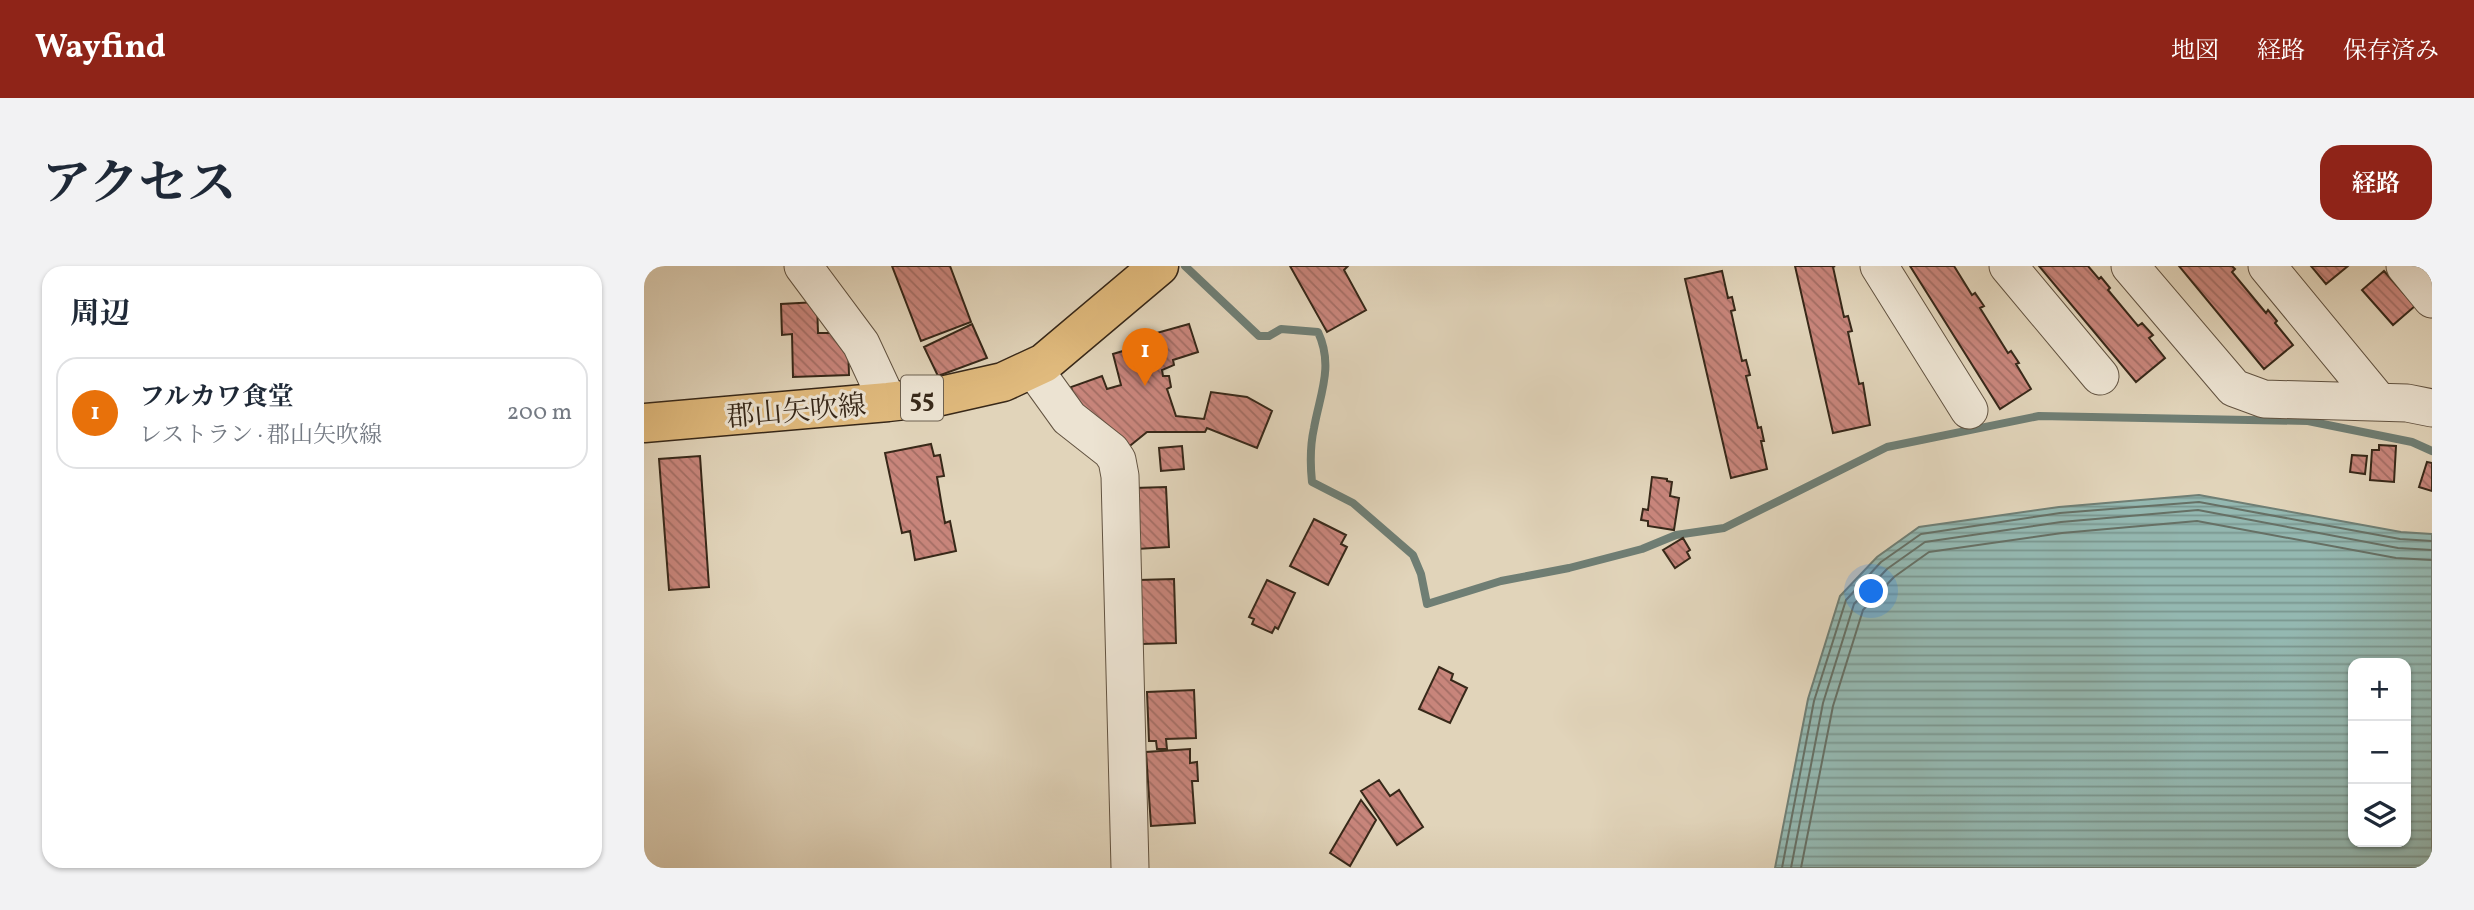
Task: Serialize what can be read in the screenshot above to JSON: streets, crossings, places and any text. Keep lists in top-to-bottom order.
{
  "streets": {
    "main road": ["55", "郡山矢吹線"]
  },
  "page": {
    "header": "Wayfind",
    "nav": ["地図", "経路", "保存済み"],
    "title": "アクセス",
    "buttons": "経路",
    "heading": "周辺",
    "pins": "1",
    "list": [
      {
        "mark": "1",
        "name": "フルカワ食堂",
        "note": "レストラン · 郡山矢吹線",
        "value": "200 m"
      }
    ],
    "map_buttons": ["+", "−"]
  }
}
